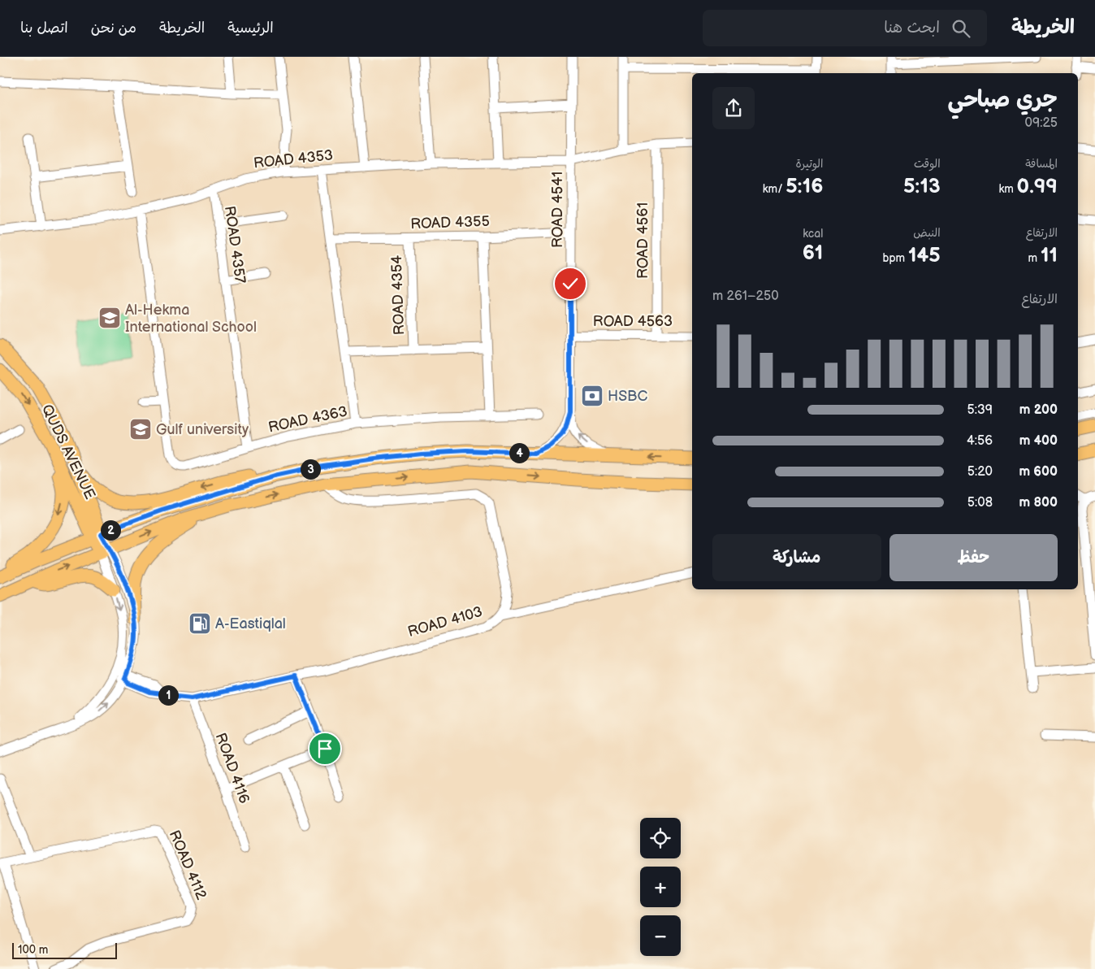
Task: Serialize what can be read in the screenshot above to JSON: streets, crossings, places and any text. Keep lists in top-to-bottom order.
{
  "streets": {
    "main road": ["QUDS AVENUE"],
    "street": [
      "ROAD 4353",
      "ROAD 4541",
      "ROAD 4355",
      "ROAD 4561",
      "ROAD 4357",
      "ROAD 4354",
      "ROAD 4563",
      "ROAD 4363",
      "ROAD 4103",
      "ROAD 4116",
      "ROAD 4112"
    ]
  },
  "crossings": [
    ["ROAD 4353", "ROAD 4541"],
    ["ROAD 4353", "ROAD 4357"],
    ["ROAD 4353", "ROAD 4363"],
    ["ROAD 4541", "ROAD 4355"],
    ["ROAD 4541", "ROAD 4563"],
    ["ROAD 4355", "ROAD 4354"],
    ["ROAD 4561", "ROAD 4563"],
    ["ROAD 4357", "ROAD 4363"],
    ["ROAD 4103", "ROAD 4116"]
  ],
  "places": {
    "school or university": ["Al-Hekma International School", "Gulf university"],
    "bank": ["HSBC"],
    "fuel station": ["A-Eastiqlal"]
  },
  "scale_bar": "100 m",
  "page": {
    "header": "الخريطة",
    "search": "ابحث هنا",
    "nav": [
      "الرئيسية",
      "الخريطة",
      "من نحن",
      "اتصل بنا"
    ],
    "heading": ["جري صباحي", "09:25"],
    "stats": [
      ["المسافة", "0.99 km"],
      ["الوقت", "5:13"],
      ["الوتيرة", "5:16 /km"],
      ["الارتفاع", "11 m"],
      ["النبض", "145 bpm"],
      ["kcal", "61"]
    ],
    "chart": ["الارتفاع", "250–261 m"],
    "list": [
      {
        "name": "200 m",
        "note": "5:39"
      },
      {
        "name": "400 m",
        "note": "4:56"
      },
      {
        "name": "600 m",
        "note": "5:20"
      },
      {
        "name": "800 m",
        "note": "5:08"
      }
    ],
    "pins": [
      "4",
      "3",
      "2",
      "1"
    ],
    "buttons": ["حفظ", "مشاركة"],
    "map_buttons": ["+", "−"],
    "scale": "100 m"
  }
}
